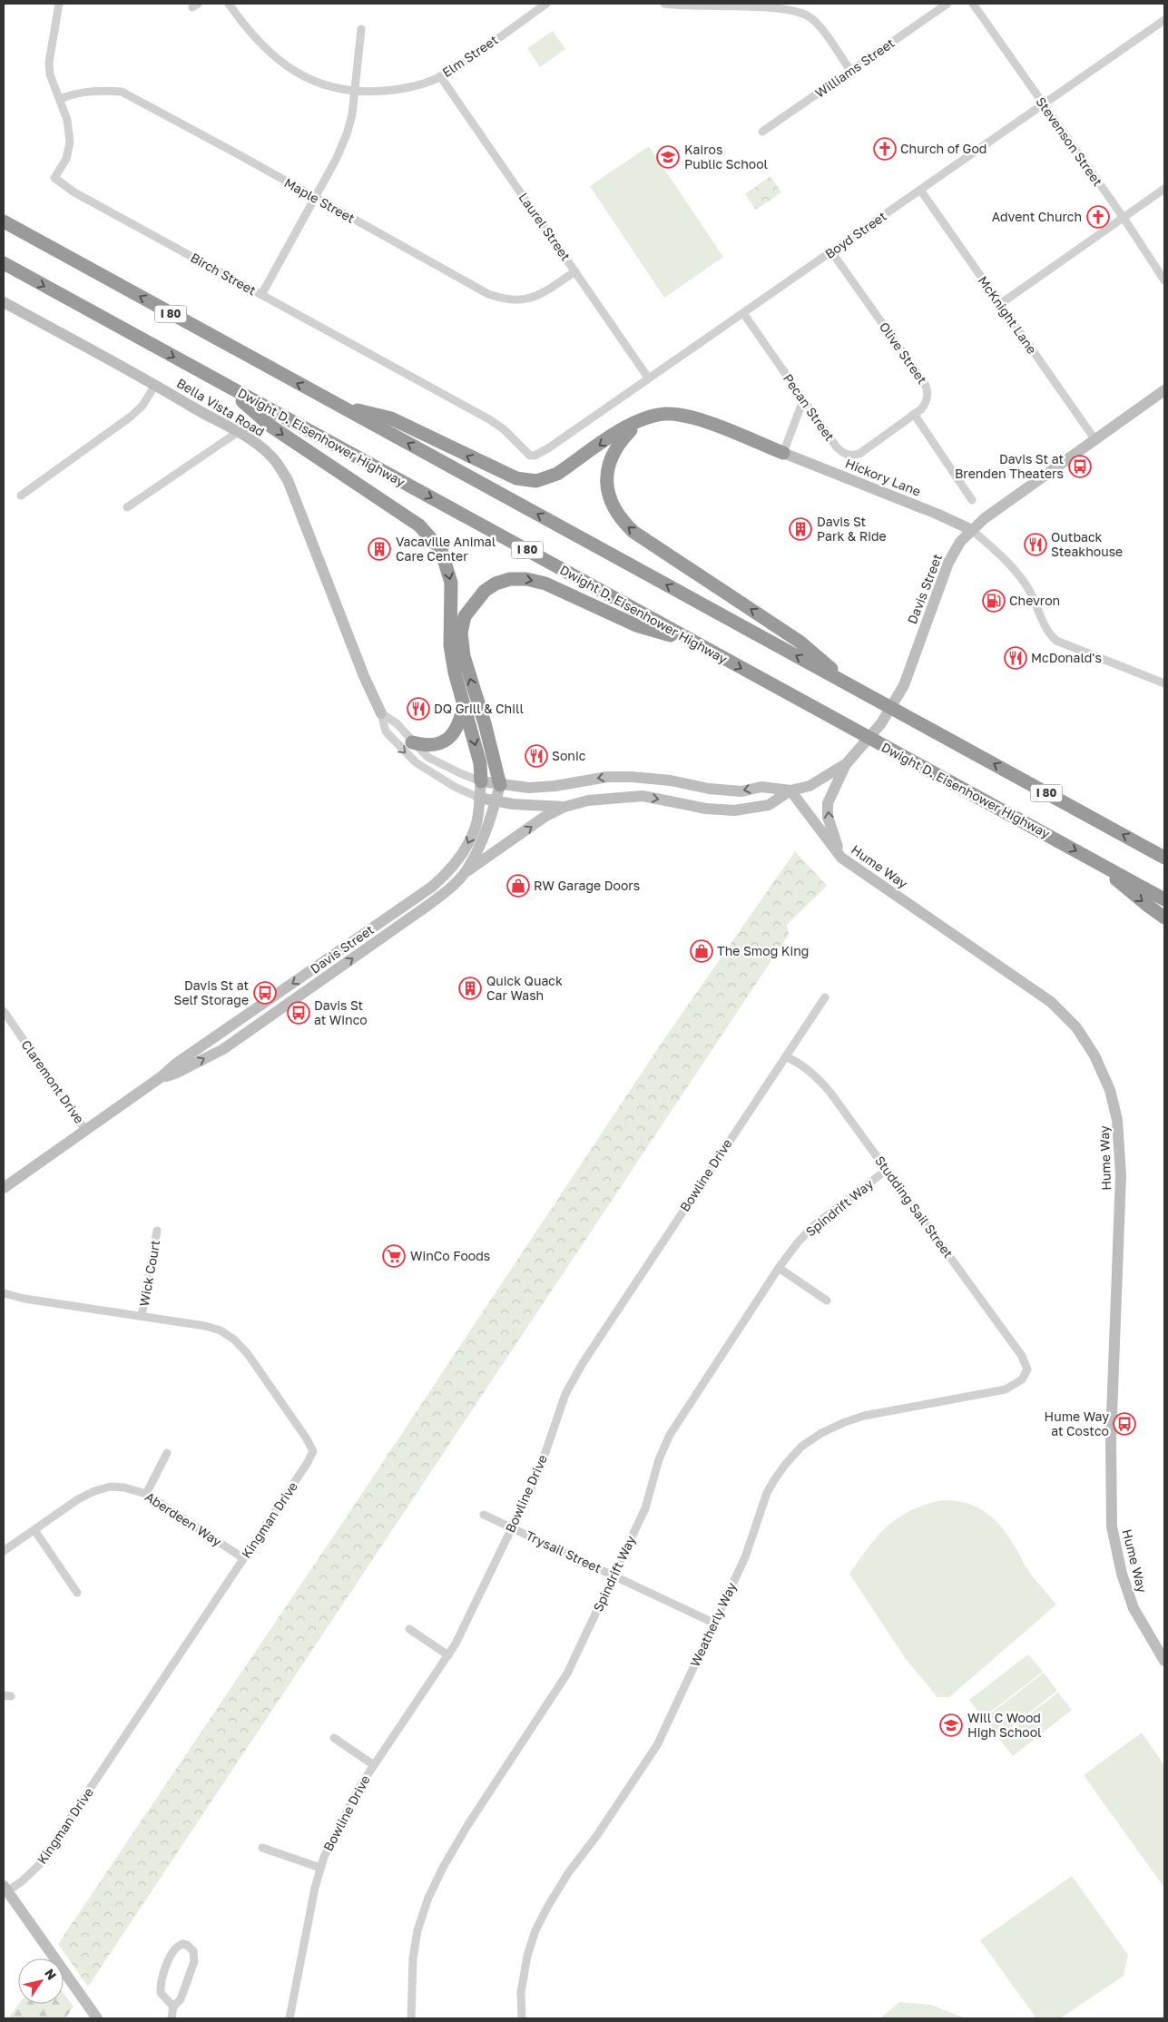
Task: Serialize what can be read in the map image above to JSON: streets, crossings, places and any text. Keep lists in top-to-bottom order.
{
  "streets": {
    "highway": ["I 80", "Dwight D. Eisenhower Highway"],
    "street": [
      "Elm Street",
      "Williams Street",
      "Stevenson Street",
      "Maple Street",
      "Laurel Street",
      "Boyd Street",
      "Birch Street",
      "McKnight Lane",
      "Olive Street",
      "Bella Vista Road",
      "Pecan Street",
      "Hickory Lane",
      "Davis Street",
      "Hume Way",
      "Claremont Drive",
      "Bowline Drive",
      "Studding Sail Street",
      "Spindrift Way",
      "Wick Court",
      "Aberdeen Way",
      "Kingman Drive",
      "Trysail Street",
      "Weatherly Way"
    ]
  },
  "crossings": [
    ["Elm Street", "Laurel Street"],
    ["Stevenson Street", "Boyd Street"],
    ["Maple Street", "Laurel Street"],
    ["Maple Street", "Birch Street"],
    ["Laurel Street", "Boyd Street"],
    ["Boyd Street", "Birch Street"],
    ["Boyd Street", "McKnight Lane"],
    ["Boyd Street", "Olive Street"],
    ["Boyd Street", "Pecan Street"],
    ["McKnight Lane", "Davis Street"],
    ["Olive Street", "Pecan Street"],
    ["Bella Vista Road", "Davis Street"],
    ["Hickory Lane", "Davis Street"],
    ["Davis Street", "Hume Way"],
    ["Davis Street", "Claremont Drive"],
    ["Bowline Drive", "Studding Sail Street"],
    ["Bowline Drive", "Trysail Street"],
    ["Studding Sail Street", "Spindrift Way"],
    ["Studding Sail Street", "Weatherly Way"],
    ["Spindrift Way", "Trysail Street"],
    ["Wick Court", "Kingman Drive"],
    ["Aberdeen Way", "Kingman Drive"],
    ["Trysail Street", "Weatherly Way"]
  ],
  "places": {
    "church": ["Church of God", "Advent Church"],
    "school or university": ["Kairos Public School", "Will C Wood High School"],
    "bus stop": [
      "Davis St at Brenden Theaters",
      "Davis St at Self Storage",
      "Davis St at Winco",
      "Hume Way at Costco"
    ],
    "building": ["Davis St Park & Ride", "Vacaville Animal Care Center", "Quick Quack Car Wash"],
    "restaurant": [
      "Outback Steakhouse",
      "McDonald's",
      "DQ Grill & Chill",
      "Sonic"
    ],
    "fuel station": ["Chevron"],
    "shop": ["RW Garage Doors", "The Smog King"],
    "supermarket": ["WinCo Foods"]
  },
  "north": "top right"
}
